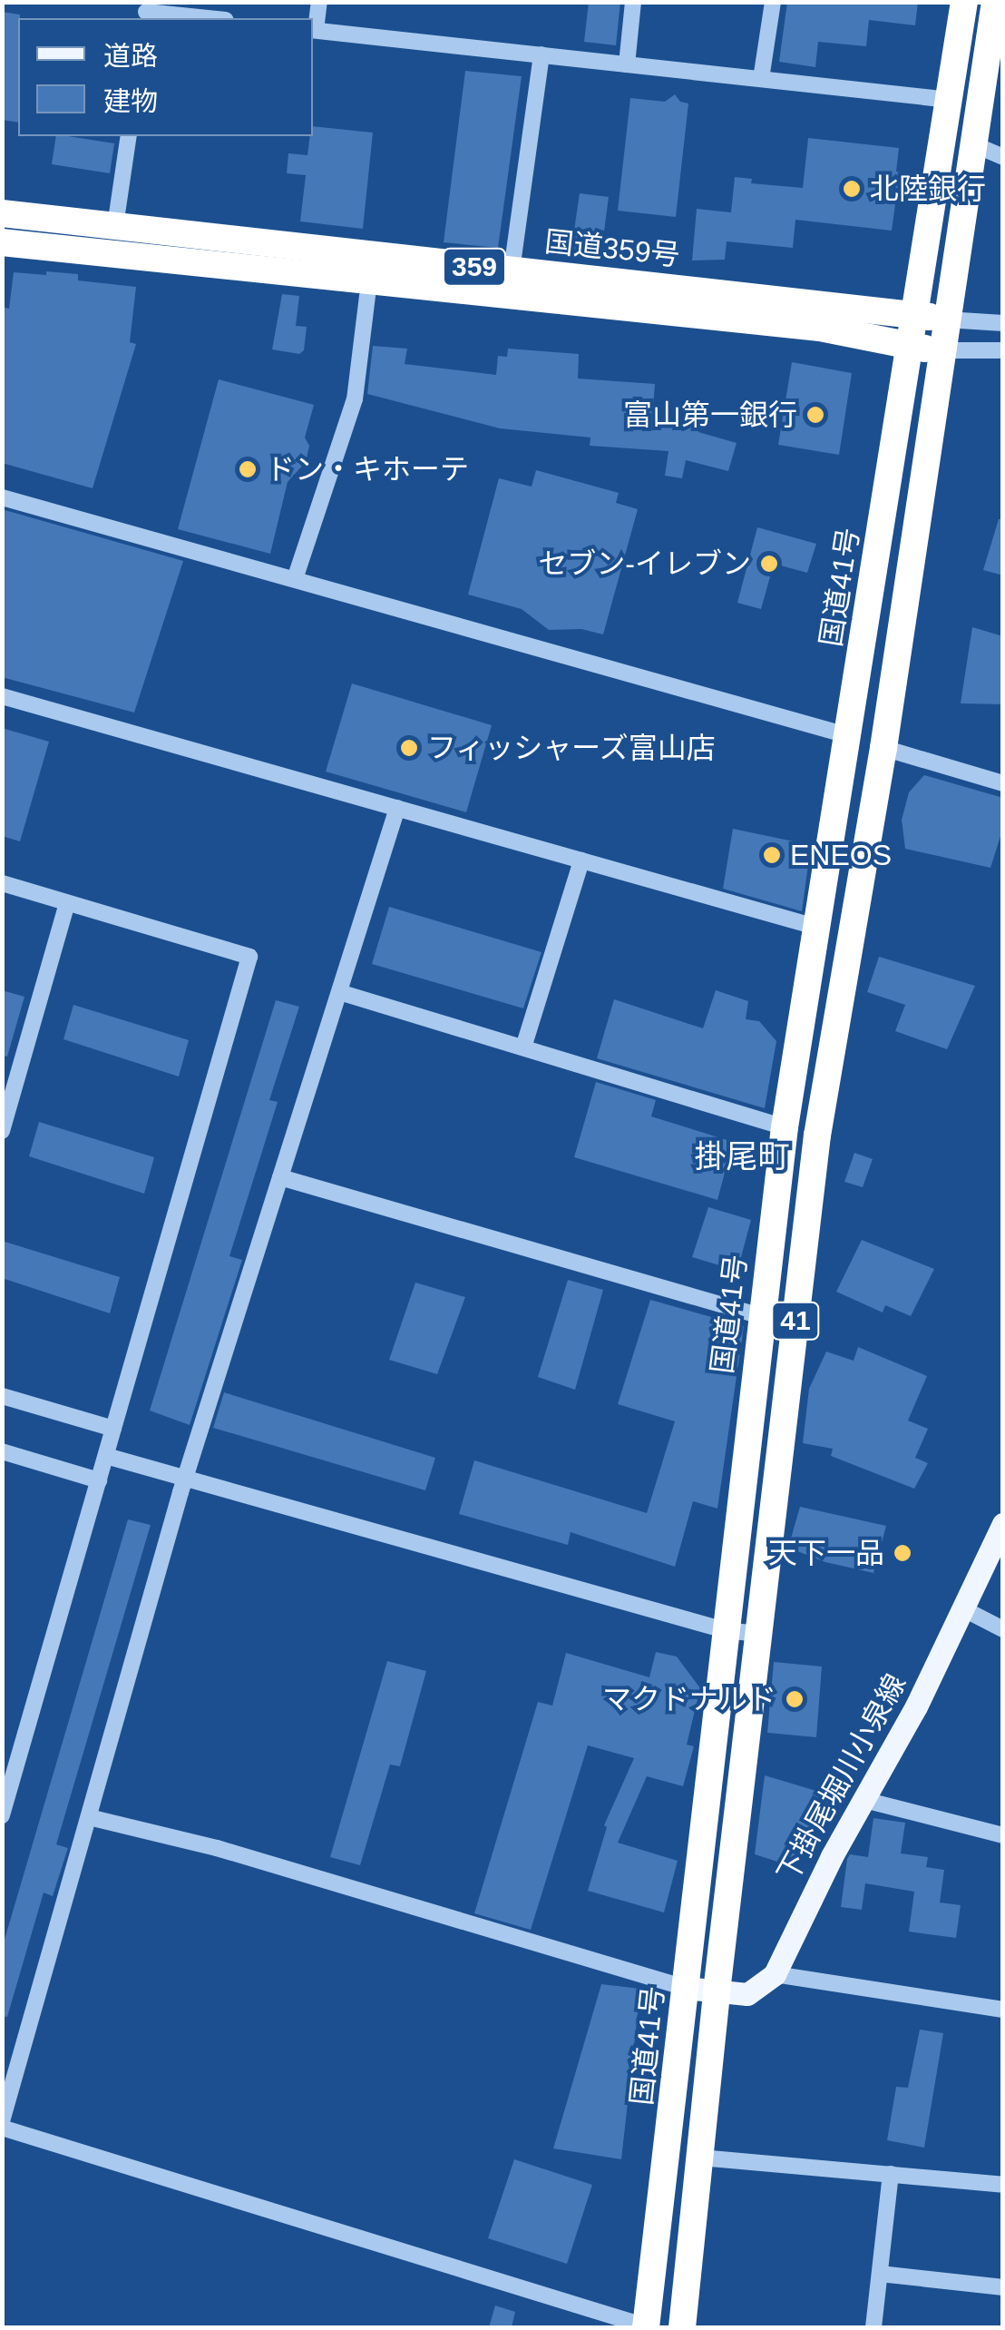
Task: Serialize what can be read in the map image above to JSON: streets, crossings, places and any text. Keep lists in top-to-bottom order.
{
  "streets": {
    "highway": [
      "国道359号",
      "359",
      "国道41号",
      "41"
    ],
    "main road": ["下掛尾堀川小泉線"]
  },
  "crossings": [
    ["国道359号", "国道41号"],
    ["国道359号", "41"],
    ["国道41号", "41"]
  ],
  "districts": ["掛尾町"],
  "places": [
    "北陸銀行",
    "富山第一銀行",
    "ドン・キホーテ",
    "セブン-イレブン",
    "フィッシャーズ富山店",
    "ENEOS",
    "天下一品",
    "マクドナルド"
  ],
  "legend": ["道路", "建物"]
}
